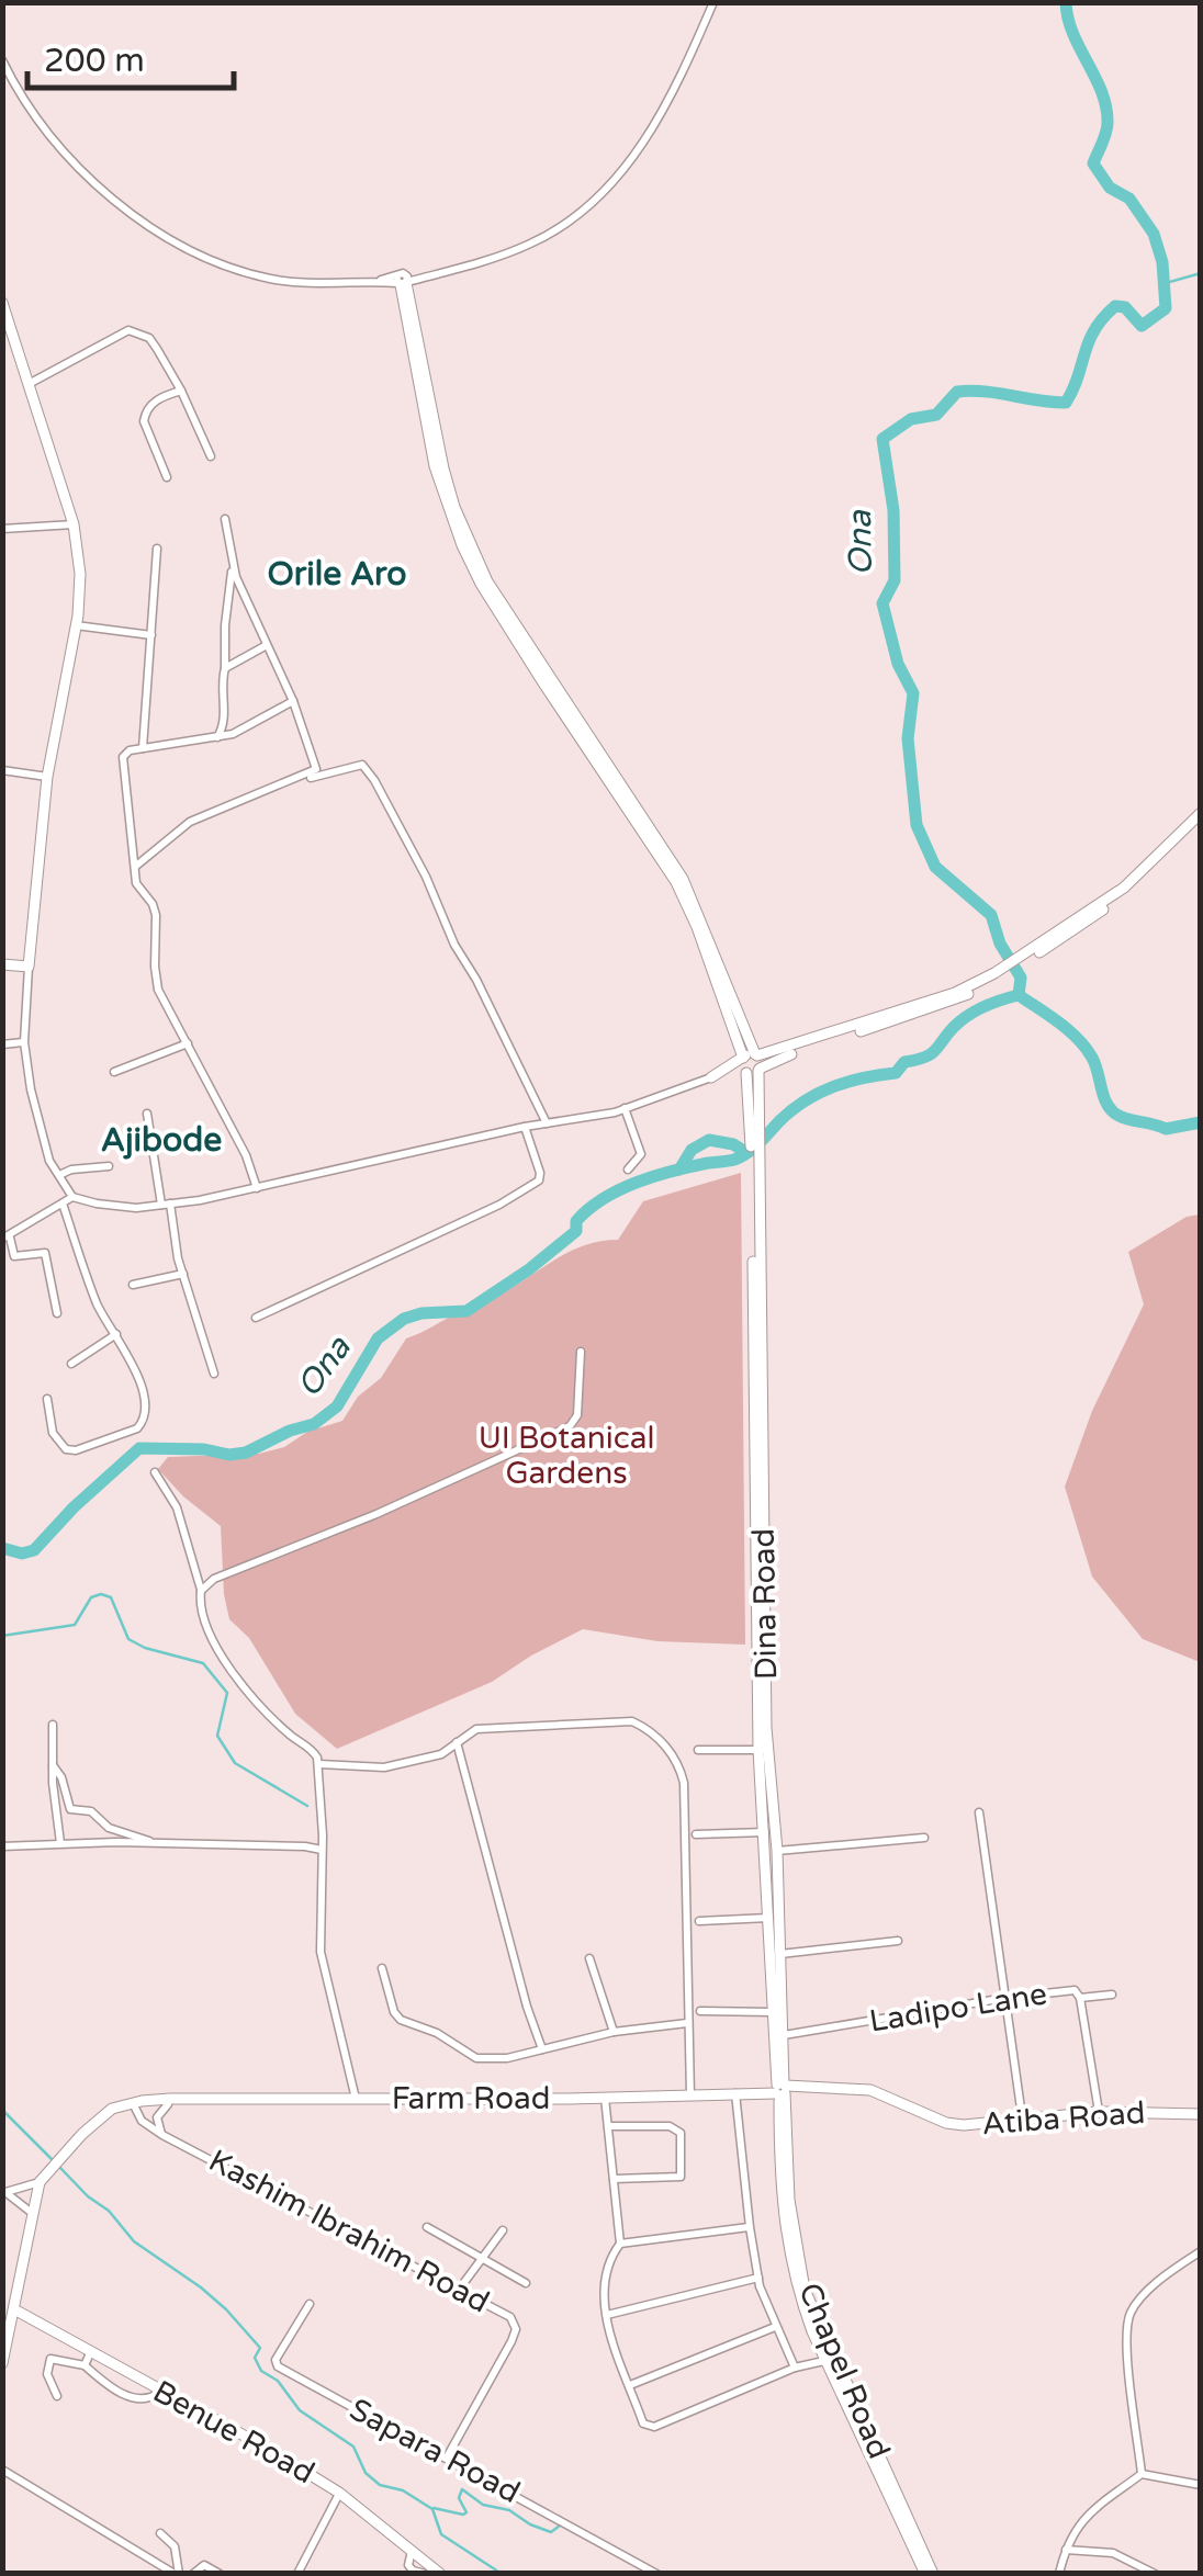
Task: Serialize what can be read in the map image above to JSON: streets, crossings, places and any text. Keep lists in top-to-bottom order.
{
  "streets": {
    "street": [
      "Dina Road",
      "Ladipo Lane",
      "Farm Road",
      "Atiba Road",
      "Kashim Ibrahim Road",
      "Chapel Road",
      "Benue Road",
      "Sapara Road"
    ]
  },
  "crossings": [
    ["Dina Road", "Ladipo Lane"],
    ["Dina Road", "Farm Road"],
    ["Dina Road", "Atiba Road"],
    ["Dina Road", "Chapel Road"],
    ["Ladipo Lane", "Atiba Road"],
    ["Farm Road", "Atiba Road"],
    ["Farm Road", "Kashim Ibrahim Road"],
    ["Farm Road", "Chapel Road"],
    ["Atiba Road", "Chapel Road"],
    ["Kashim Ibrahim Road", "Sapara Road"]
  ],
  "districts": ["Orile Aro", "Ajibode"],
  "water": ["Ona"],
  "parks": ["UI Botanical Gardens"],
  "scale_bar": "200 m"
}
